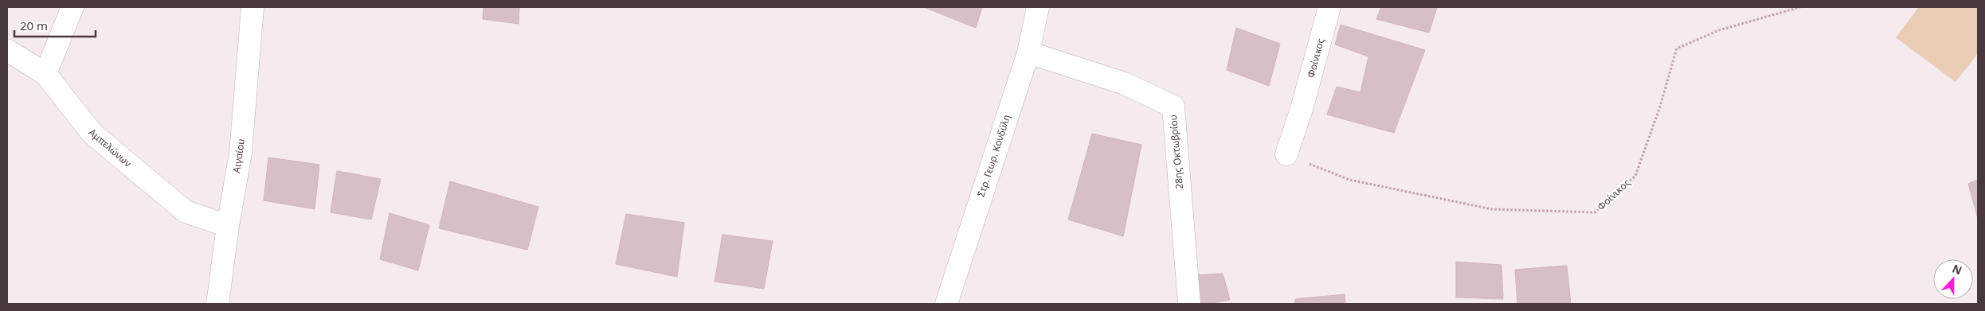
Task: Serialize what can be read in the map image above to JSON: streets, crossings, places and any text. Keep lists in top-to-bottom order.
{
  "streets": {
    "street": [
      "Φοίνικος",
      "Αμπελώνων",
      "28ης Οκτωβρίου",
      "Αιγαίου",
      "Στρ. Γεωρ. Κονδύλη"
    ]
  },
  "crossings": [
    ["Αμπελώνων", "Αιγαίου"],
    ["28ης Οκτωβρίου", "Στρ. Γεωρ. Κονδύλη"]
  ],
  "scale_bar": "20 m",
  "north": "top"
}
